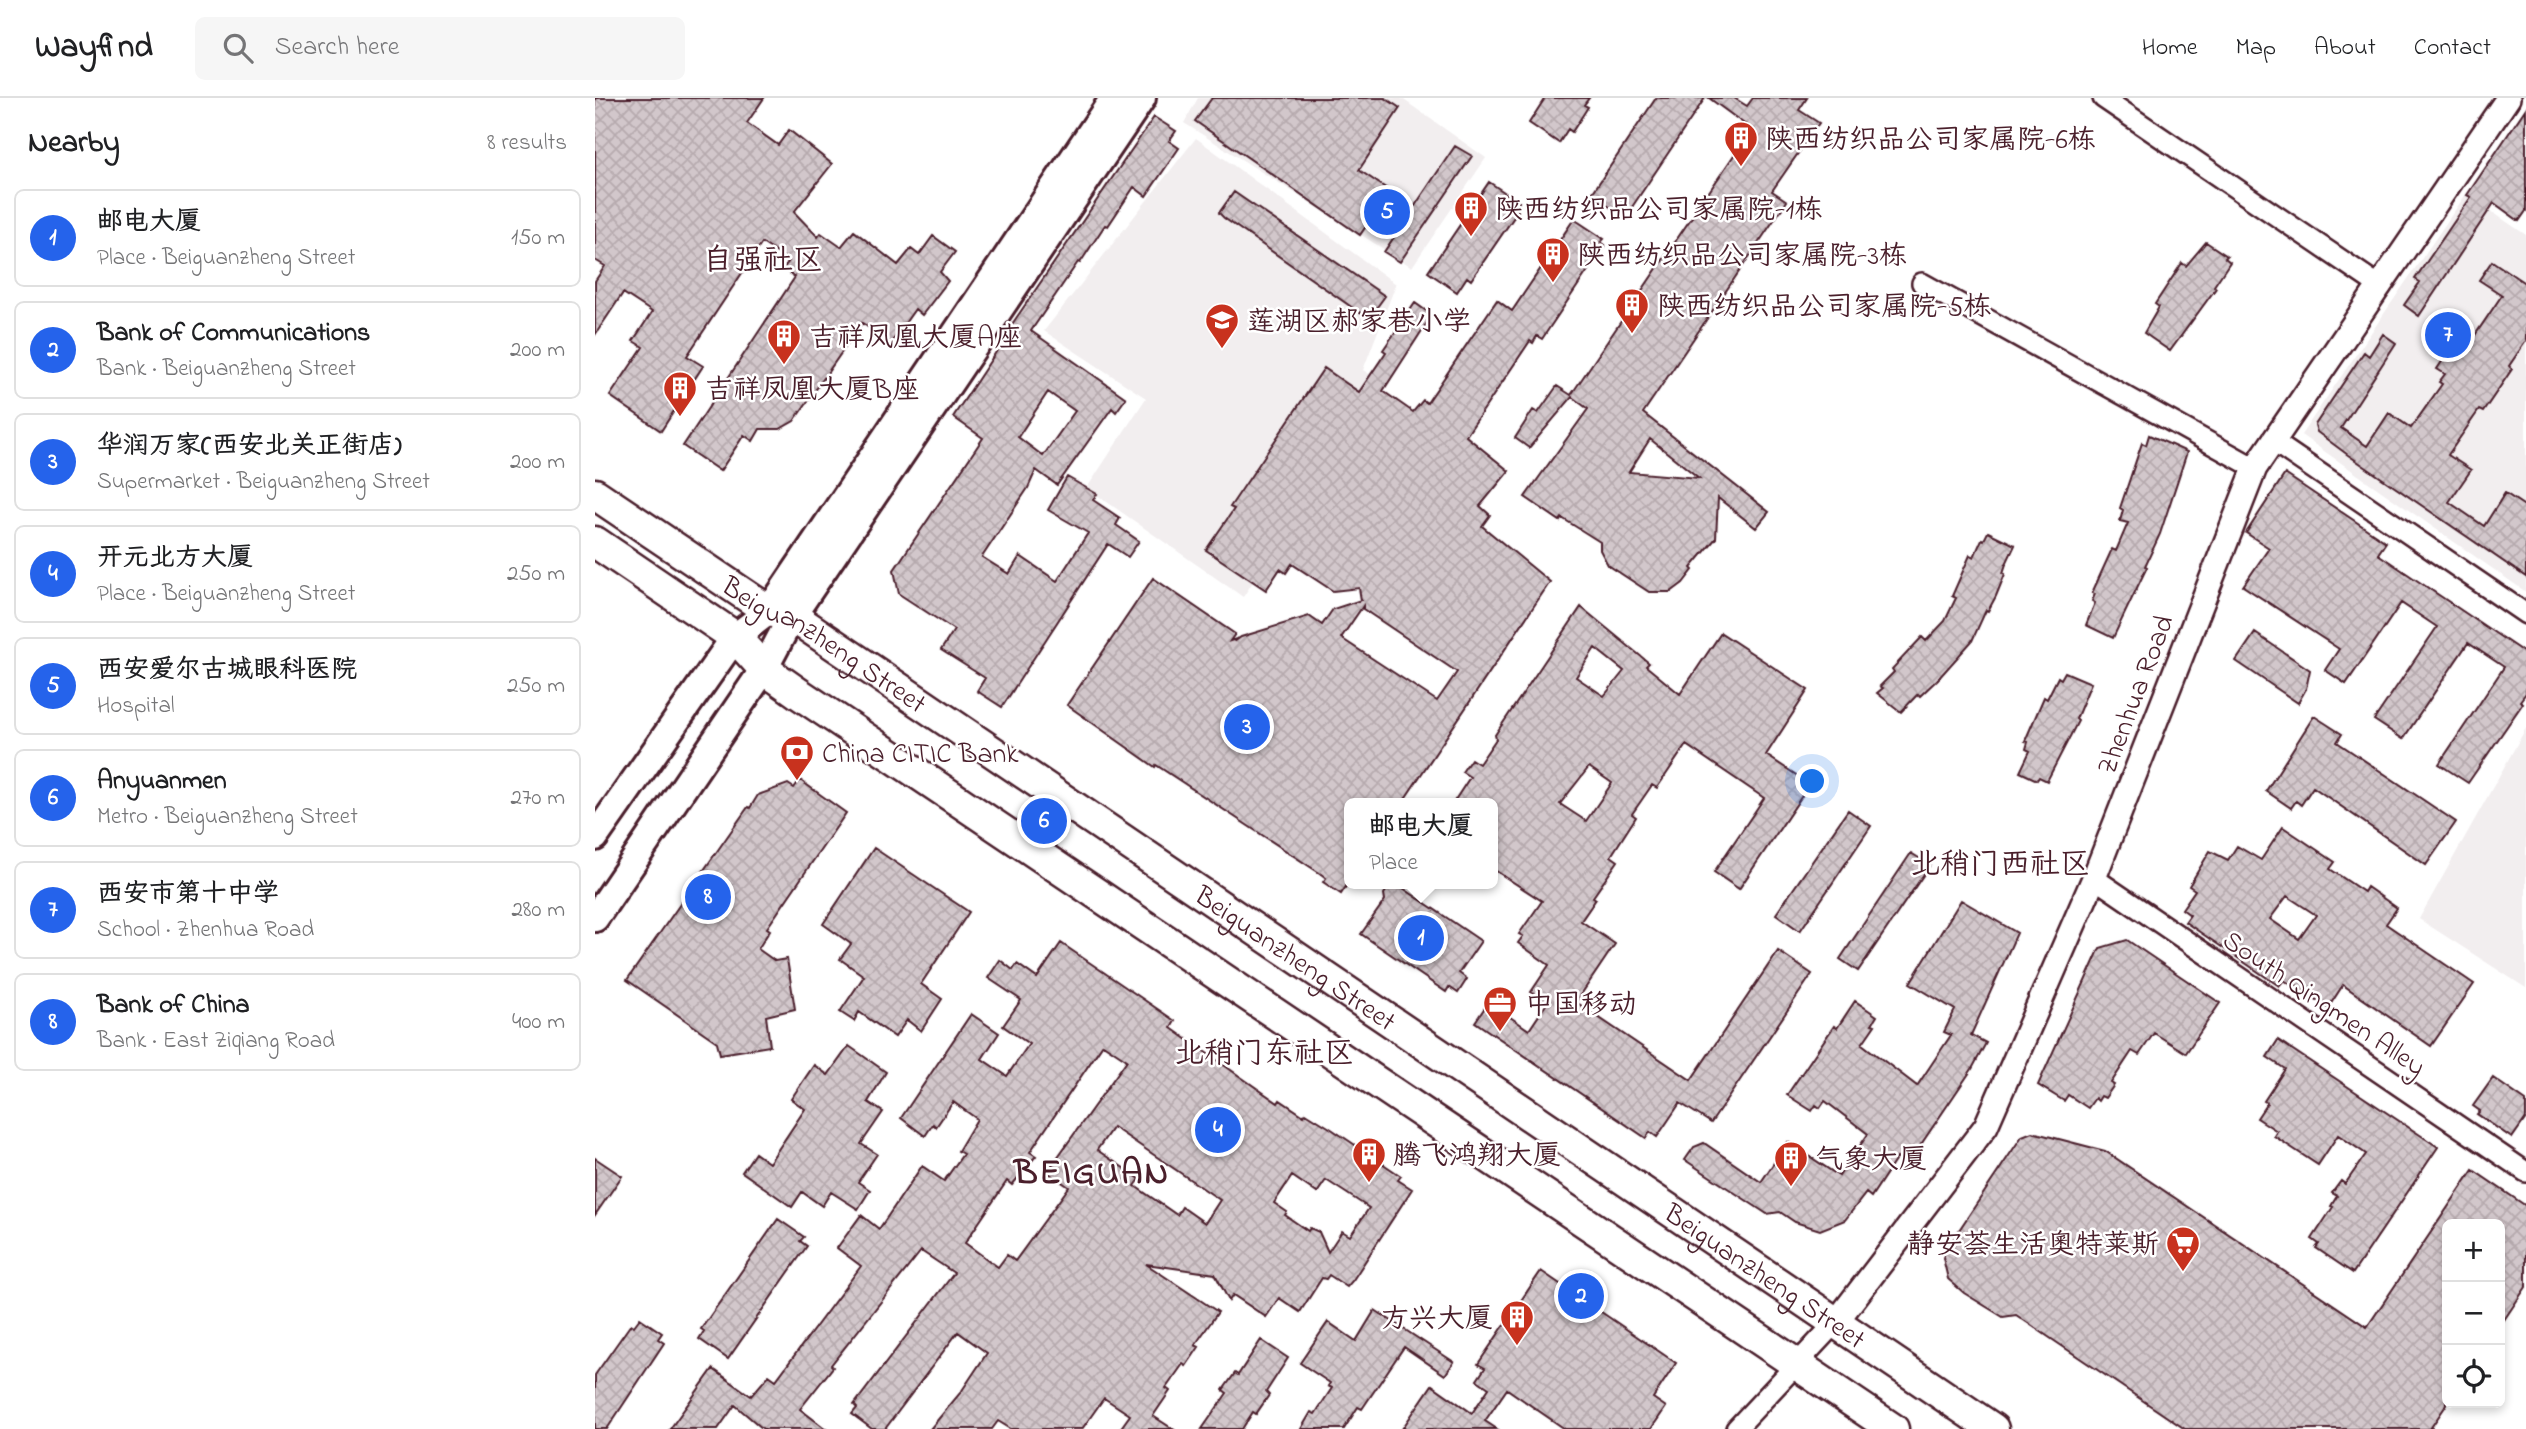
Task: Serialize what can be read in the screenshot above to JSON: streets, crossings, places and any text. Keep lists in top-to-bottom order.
{
  "streets": {
    "main road": ["Beiguanzheng Street"],
    "street": ["Zhenhua Road", "South Qingmen Alley"]
  },
  "crossings": [
    ["Beiguanzheng Street", "Zhenhua Road"],
    ["Zhenhua Road", "South Qingmen Alley"]
  ],
  "districts": [
    "自强社区",
    "北稍门西社区",
    "北稍门东社区",
    "BEIGUAN"
  ],
  "places": {
    "building": [
      "陕西纺织品公司家属院-6栋",
      "陕西纺织品公司家属院-1栋",
      "陕西纺织品公司家属院-3栋",
      "陕西纺织品公司家属院-5栋",
      "吉祥凤凰大厦A座",
      "吉祥凤凰大厦B座",
      "腾飞鸿翔大厦",
      "气象大厦",
      "方兴大厦"
    ],
    "school or university": ["莲湖区郝家巷小学"],
    "bank": ["China CITIC Bank"],
    "office": ["中国移动"],
    "supermarket": ["静安荟生活奥特莱斯"]
  },
  "page": {
    "header": "Wayfind",
    "search": "Search here",
    "nav": [
      "Home",
      "Map",
      "About",
      "Contact"
    ],
    "heading": ["Nearby", "8 results"],
    "pins": [
      "5",
      "7",
      "3",
      "6",
      "8",
      "1",
      "4",
      "2"
    ],
    "list": [
      {
        "mark": "1",
        "name": "邮电大厦",
        "note": "Place · Beiguanzheng Street",
        "value": "150 m"
      },
      {
        "mark": "2",
        "name": "Bank of Communications",
        "note": "Bank · Beiguanzheng Street",
        "value": "200 m"
      },
      {
        "mark": "3",
        "name": "华润万家(西安北关正街店)",
        "note": "Supermarket · Beiguanzheng Street",
        "value": "200 m"
      },
      {
        "mark": "4",
        "name": "开元北方大厦",
        "note": "Place · Beiguanzheng Street",
        "value": "250 m"
      },
      {
        "mark": "5",
        "name": "西安爱尔古城眼科医院",
        "note": "Hospital",
        "value": "250 m"
      },
      {
        "mark": "6",
        "name": "Anyuanmen",
        "note": "Metro · Beiguanzheng Street",
        "value": "270 m"
      },
      {
        "mark": "7",
        "name": "西安市第十中学",
        "note": "School · Zhenhua Road",
        "value": "280 m"
      },
      {
        "mark": "8",
        "name": "Bank of China",
        "note": "Bank · East Ziqiang Road",
        "value": "400 m"
      }
    ],
    "popup": ["邮电大厦", "Place"],
    "map_buttons": ["+", "−"]
  }
}
